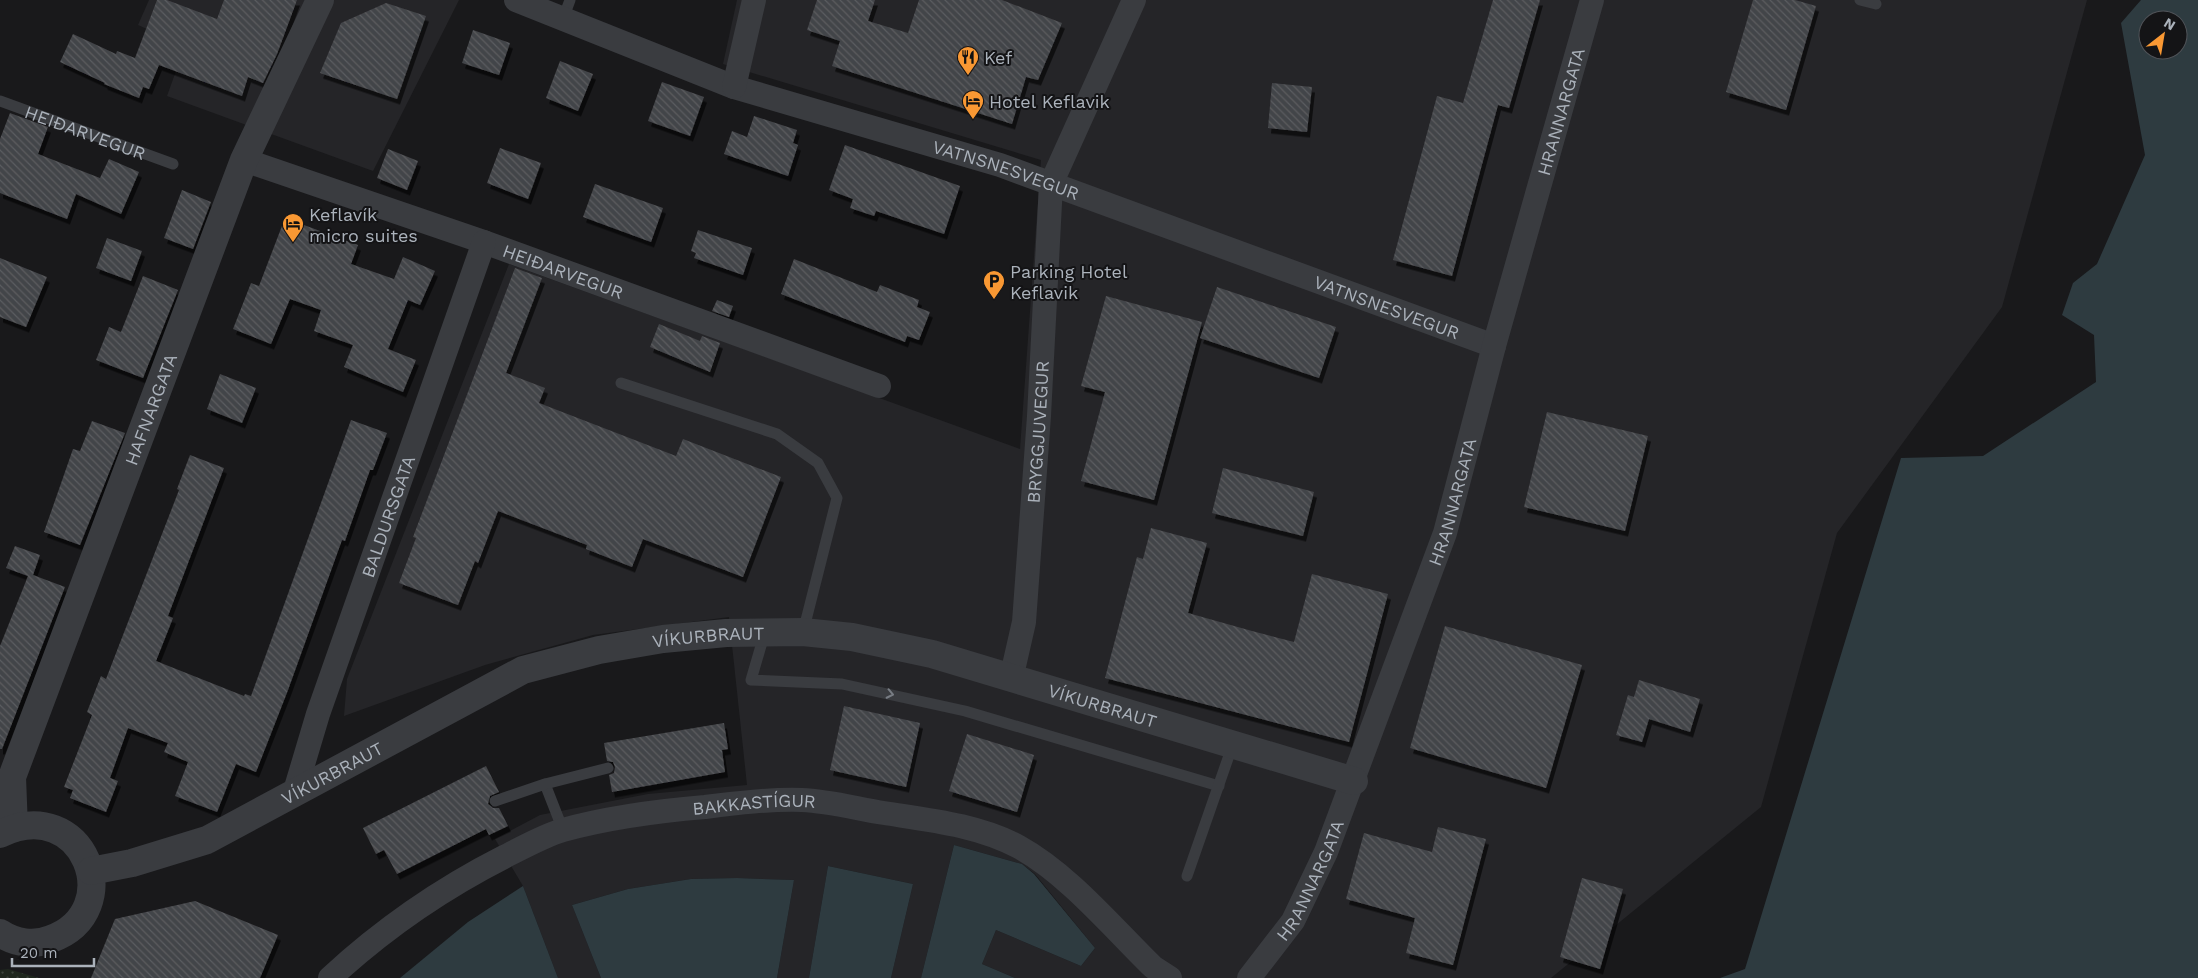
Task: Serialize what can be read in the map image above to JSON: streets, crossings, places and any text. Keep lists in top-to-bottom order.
{
  "streets": {
    "street": [
      "HRANNARGATA",
      "HEIÐARVEGUR",
      "VATNSNESVEGUR",
      "HAFNARGATA",
      "BRYGGJUVEGUR",
      "BALDURSGATA",
      "VÍKURBRAUT",
      "BAKKASTÍGUR"
    ]
  },
  "crossings": [
    ["HRANNARGATA", "VATNSNESVEGUR"],
    ["HRANNARGATA", "VÍKURBRAUT"],
    ["HEIÐARVEGUR", "HAFNARGATA"],
    ["HEIÐARVEGUR", "BALDURSGATA"],
    ["VATNSNESVEGUR", "BRYGGJUVEGUR"],
    ["HAFNARGATA", "VÍKURBRAUT"],
    ["BRYGGJUVEGUR", "VÍKURBRAUT"],
    ["BALDURSGATA", "VÍKURBRAUT"]
  ],
  "places": {
    "restaurant": ["Kef"],
    "hotel": ["Hotel Keflavik", "Keflavík micro suites"],
    "parking": ["Parking Hotel Keflavik"]
  },
  "scale_bar": "20 m",
  "north": "top right"
}
